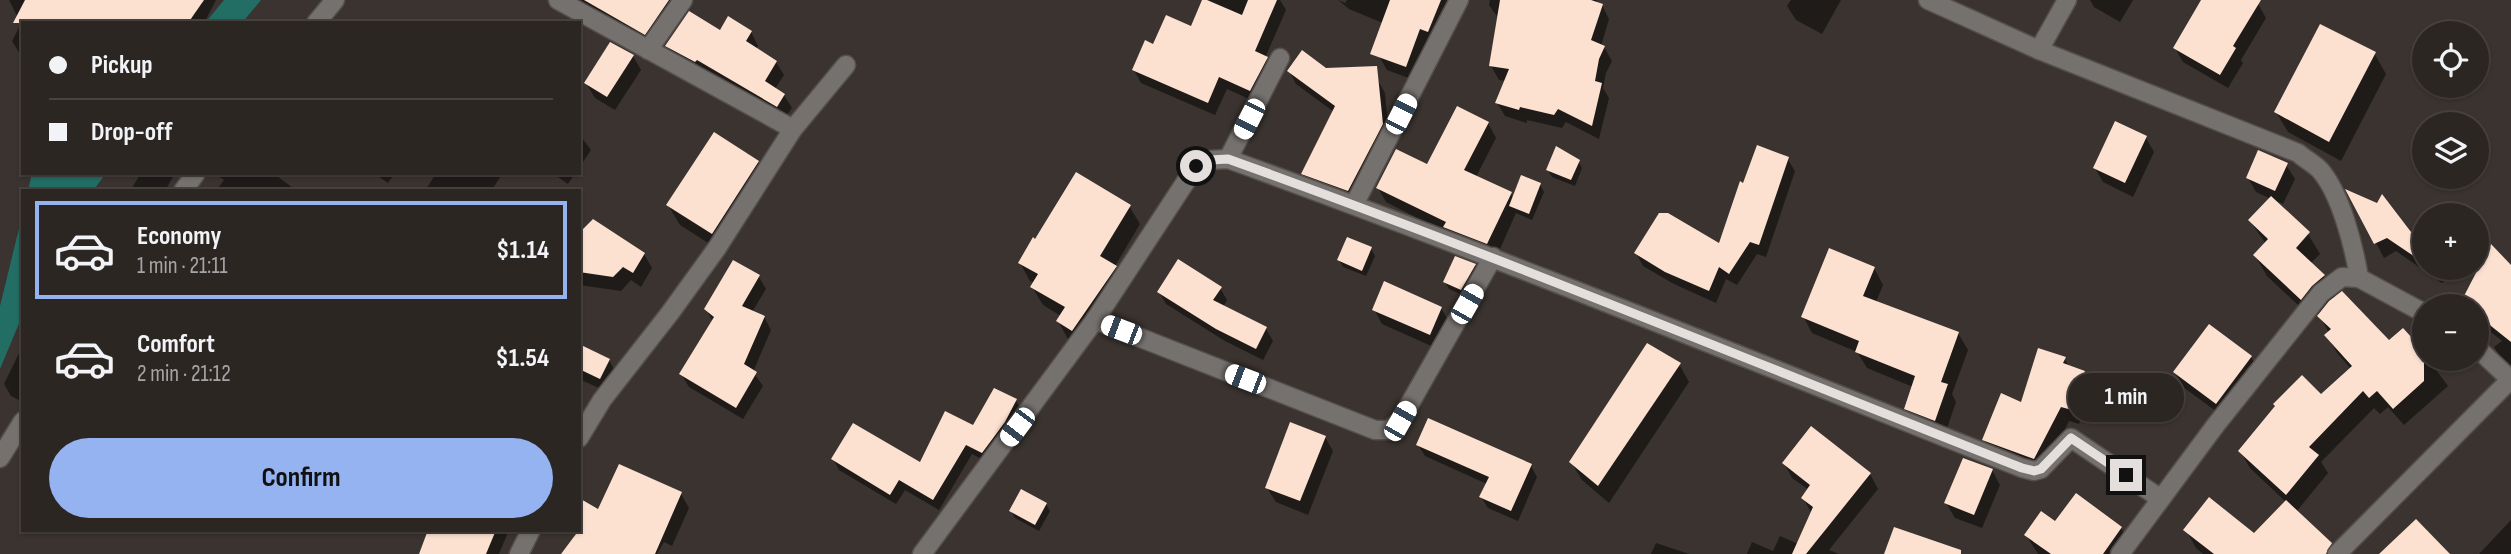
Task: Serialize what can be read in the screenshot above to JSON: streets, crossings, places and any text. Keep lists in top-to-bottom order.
{
  "page": {
    "map_buttons": ["+", "−"],
    "banner": ["Pickup", "Drop-off"],
    "list": [
      {
        "name": "Economy",
        "note": "1 min · 21:11",
        "value": "$1.14"
      },
      {
        "name": "Comfort",
        "note": "2 min · 21:12",
        "value": "$1.54"
      }
    ],
    "bubble": "1 min",
    "buttons": "Confirm"
  }
}
